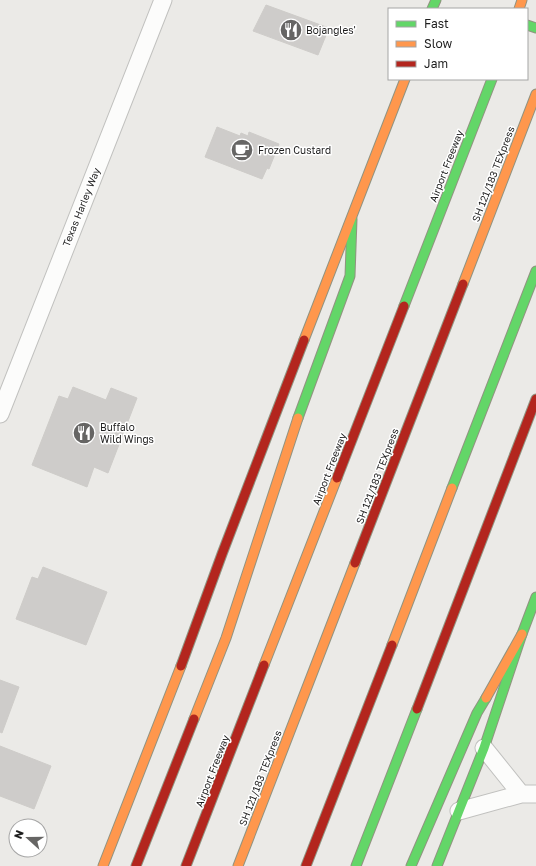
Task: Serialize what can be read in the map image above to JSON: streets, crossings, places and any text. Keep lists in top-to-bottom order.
{
  "streets": {
    "main road": ["Airport Freeway", "SH 121/183 TEXpress"],
    "street": ["Texas Harley Way"]
  },
  "places": {
    "restaurant": ["Bojangles'", "Buffalo Wild Wings"],
    "cafe": ["Frozen Custard"]
  },
  "legend": ["Fast", "Slow", "Jam"],
  "north": "left"
}
